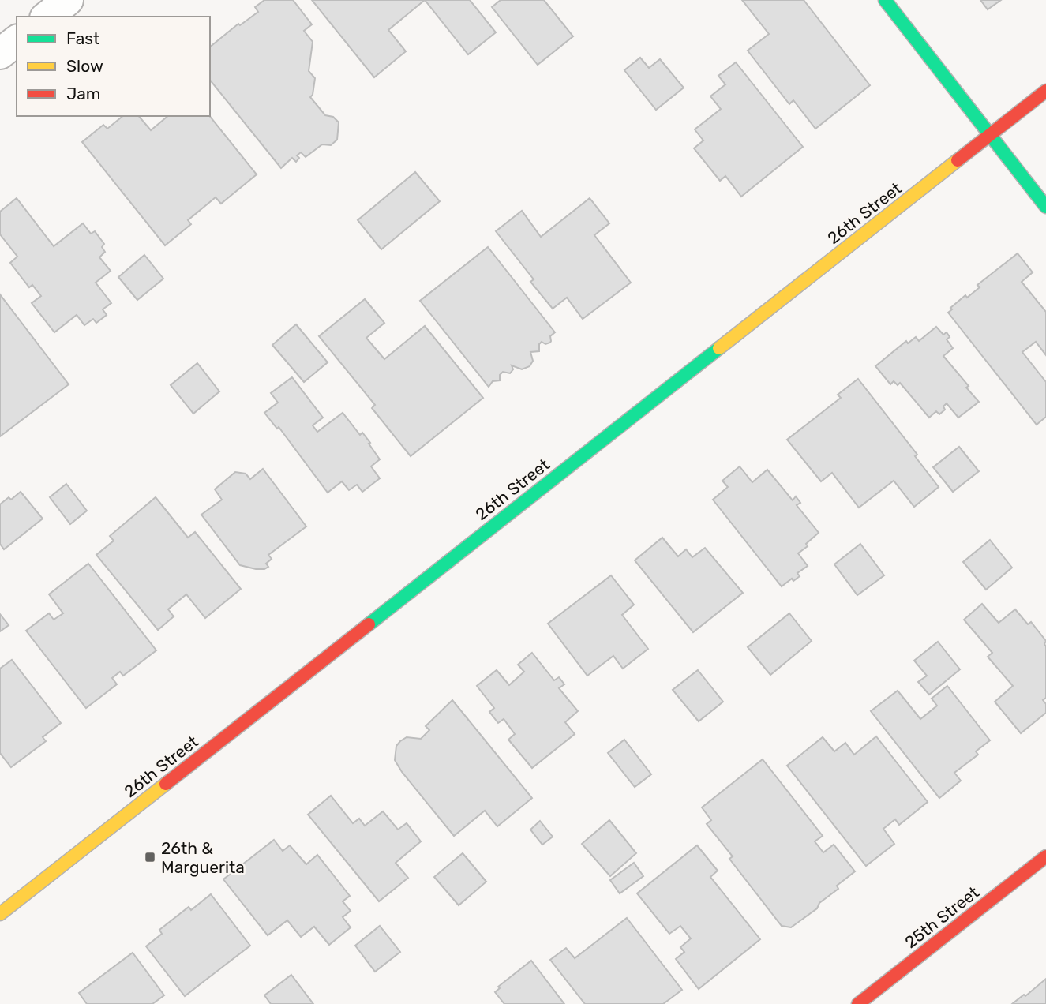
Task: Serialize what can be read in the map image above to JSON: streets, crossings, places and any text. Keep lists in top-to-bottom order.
{
  "streets": {
    "street": ["26th Street", "25th Street"]
  },
  "places": {
    "transit": ["26th & Marguerita"]
  },
  "legend": ["Fast", "Slow", "Jam"]
}
